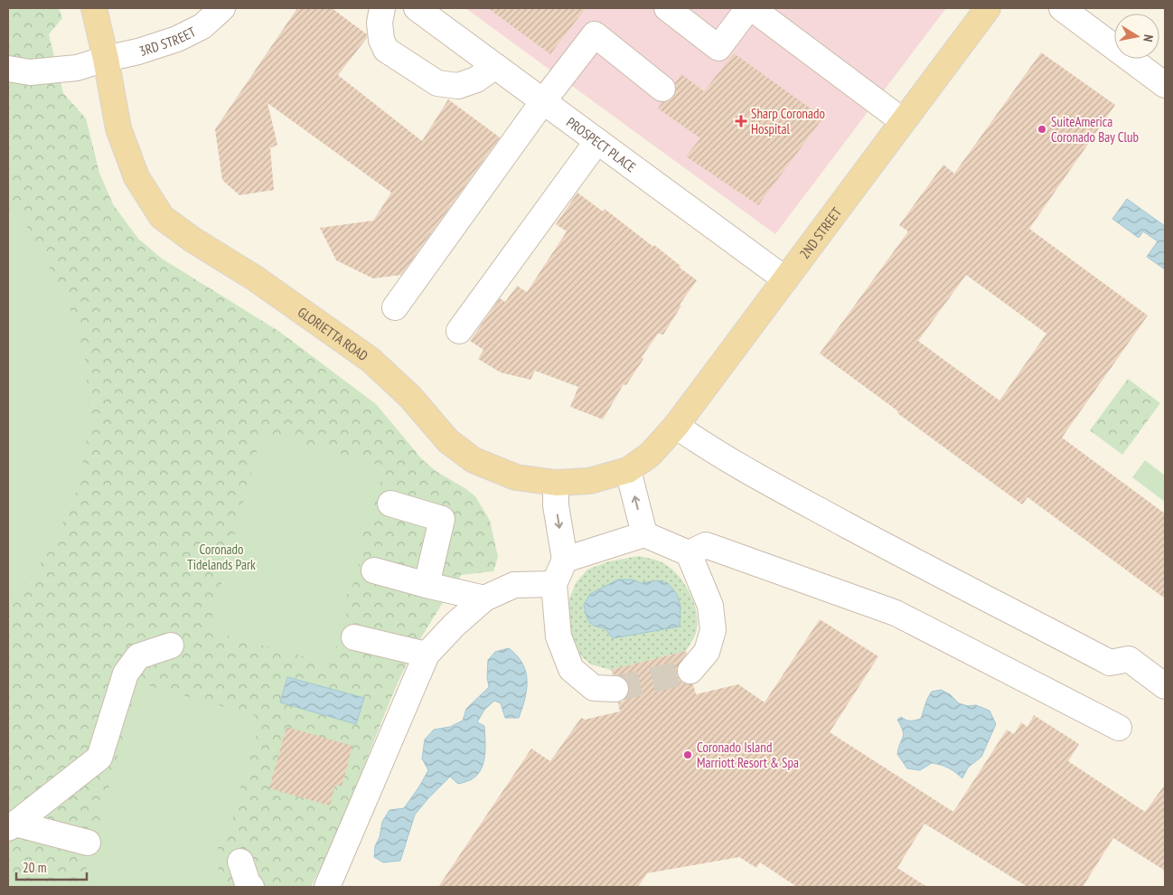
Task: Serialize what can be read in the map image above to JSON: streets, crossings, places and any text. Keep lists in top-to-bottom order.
{
  "streets": {
    "main road": ["2ND STREET", "GLORIETTA ROAD"],
    "street": ["3RD STREET", "PROSPECT PLACE"]
  },
  "crossings": [
    ["3RD STREET", "GLORIETTA ROAD"],
    ["PROSPECT PLACE", "2ND STREET"],
    ["2ND STREET", "GLORIETTA ROAD"]
  ],
  "parks": ["Coronado Tidelands Park"],
  "places": {
    "health": ["Sharp Coronado Hospital"],
    "other": ["SuiteAmerica Coronado Bay Club", "Coronado Island Marriott Resort & Spa"]
  },
  "scale_bar": "20 m",
  "north": "right"
}
